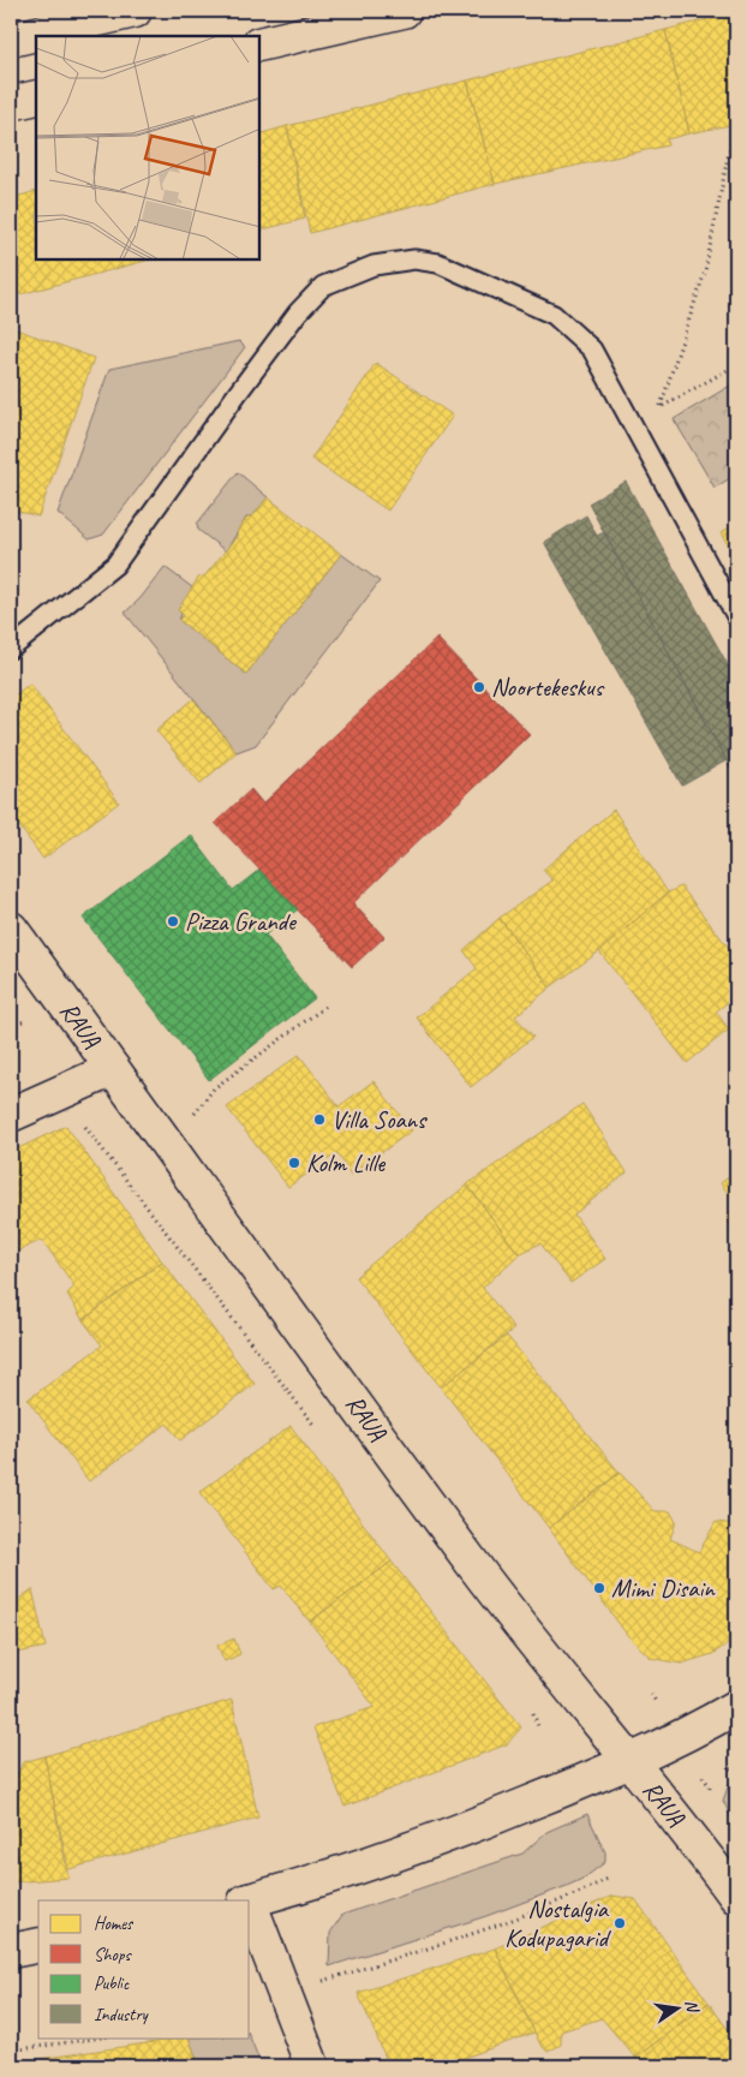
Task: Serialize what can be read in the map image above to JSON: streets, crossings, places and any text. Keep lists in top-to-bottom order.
{
  "streets": {
    "street": ["RAUA"]
  },
  "places": [
    "Noortekeskus",
    "Pizza Grande",
    "Villa Soans",
    "Kolm Lille",
    "Mimi Disain",
    "Nostalgia Kodupagarid"
  ],
  "legend": [
    "Homes",
    "Shops",
    "Public",
    "Industry"
  ],
  "north": "right"
}
